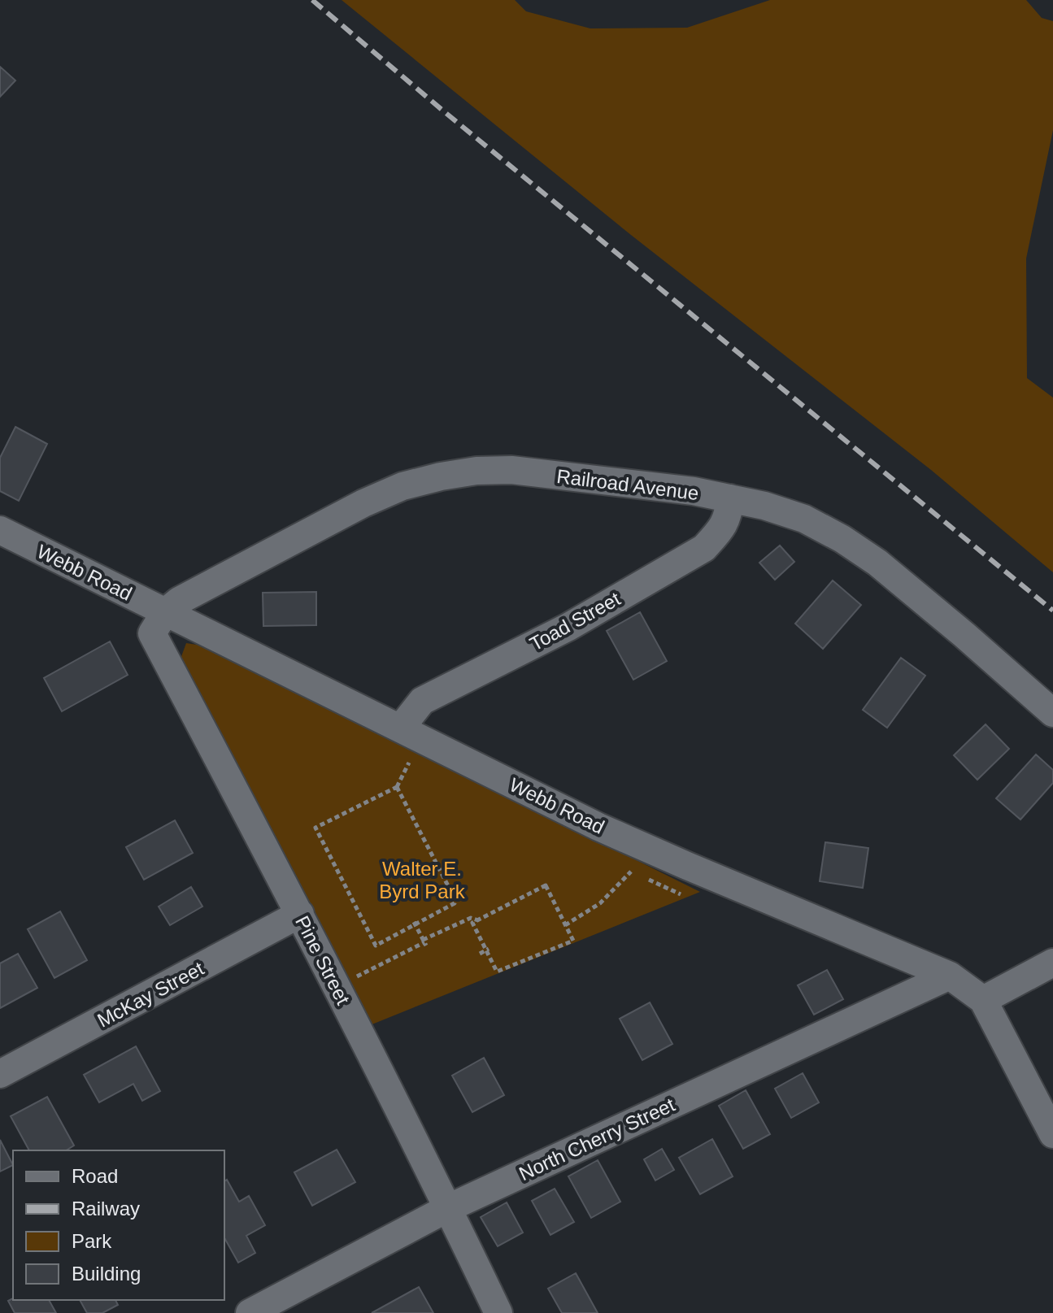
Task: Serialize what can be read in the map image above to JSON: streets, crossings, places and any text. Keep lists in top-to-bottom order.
{
  "streets": {
    "street": [
      "Railroad Avenue",
      "Webb Road",
      "Toad Street",
      "Pine Street",
      "McKay Street",
      "North Cherry Street"
    ]
  },
  "crossings": [
    ["Railroad Avenue", "Webb Road"],
    ["Railroad Avenue", "Toad Street"],
    ["Railroad Avenue", "Pine Street"],
    ["Webb Road", "Toad Street"],
    ["Webb Road", "Pine Street"],
    ["Webb Road", "North Cherry Street"],
    ["Pine Street", "McKay Street"],
    ["Pine Street", "North Cherry Street"]
  ],
  "parks": ["Walter E. Byrd Park"],
  "legend": [
    "Road",
    "Railway",
    "Park",
    "Building"
  ]
}
